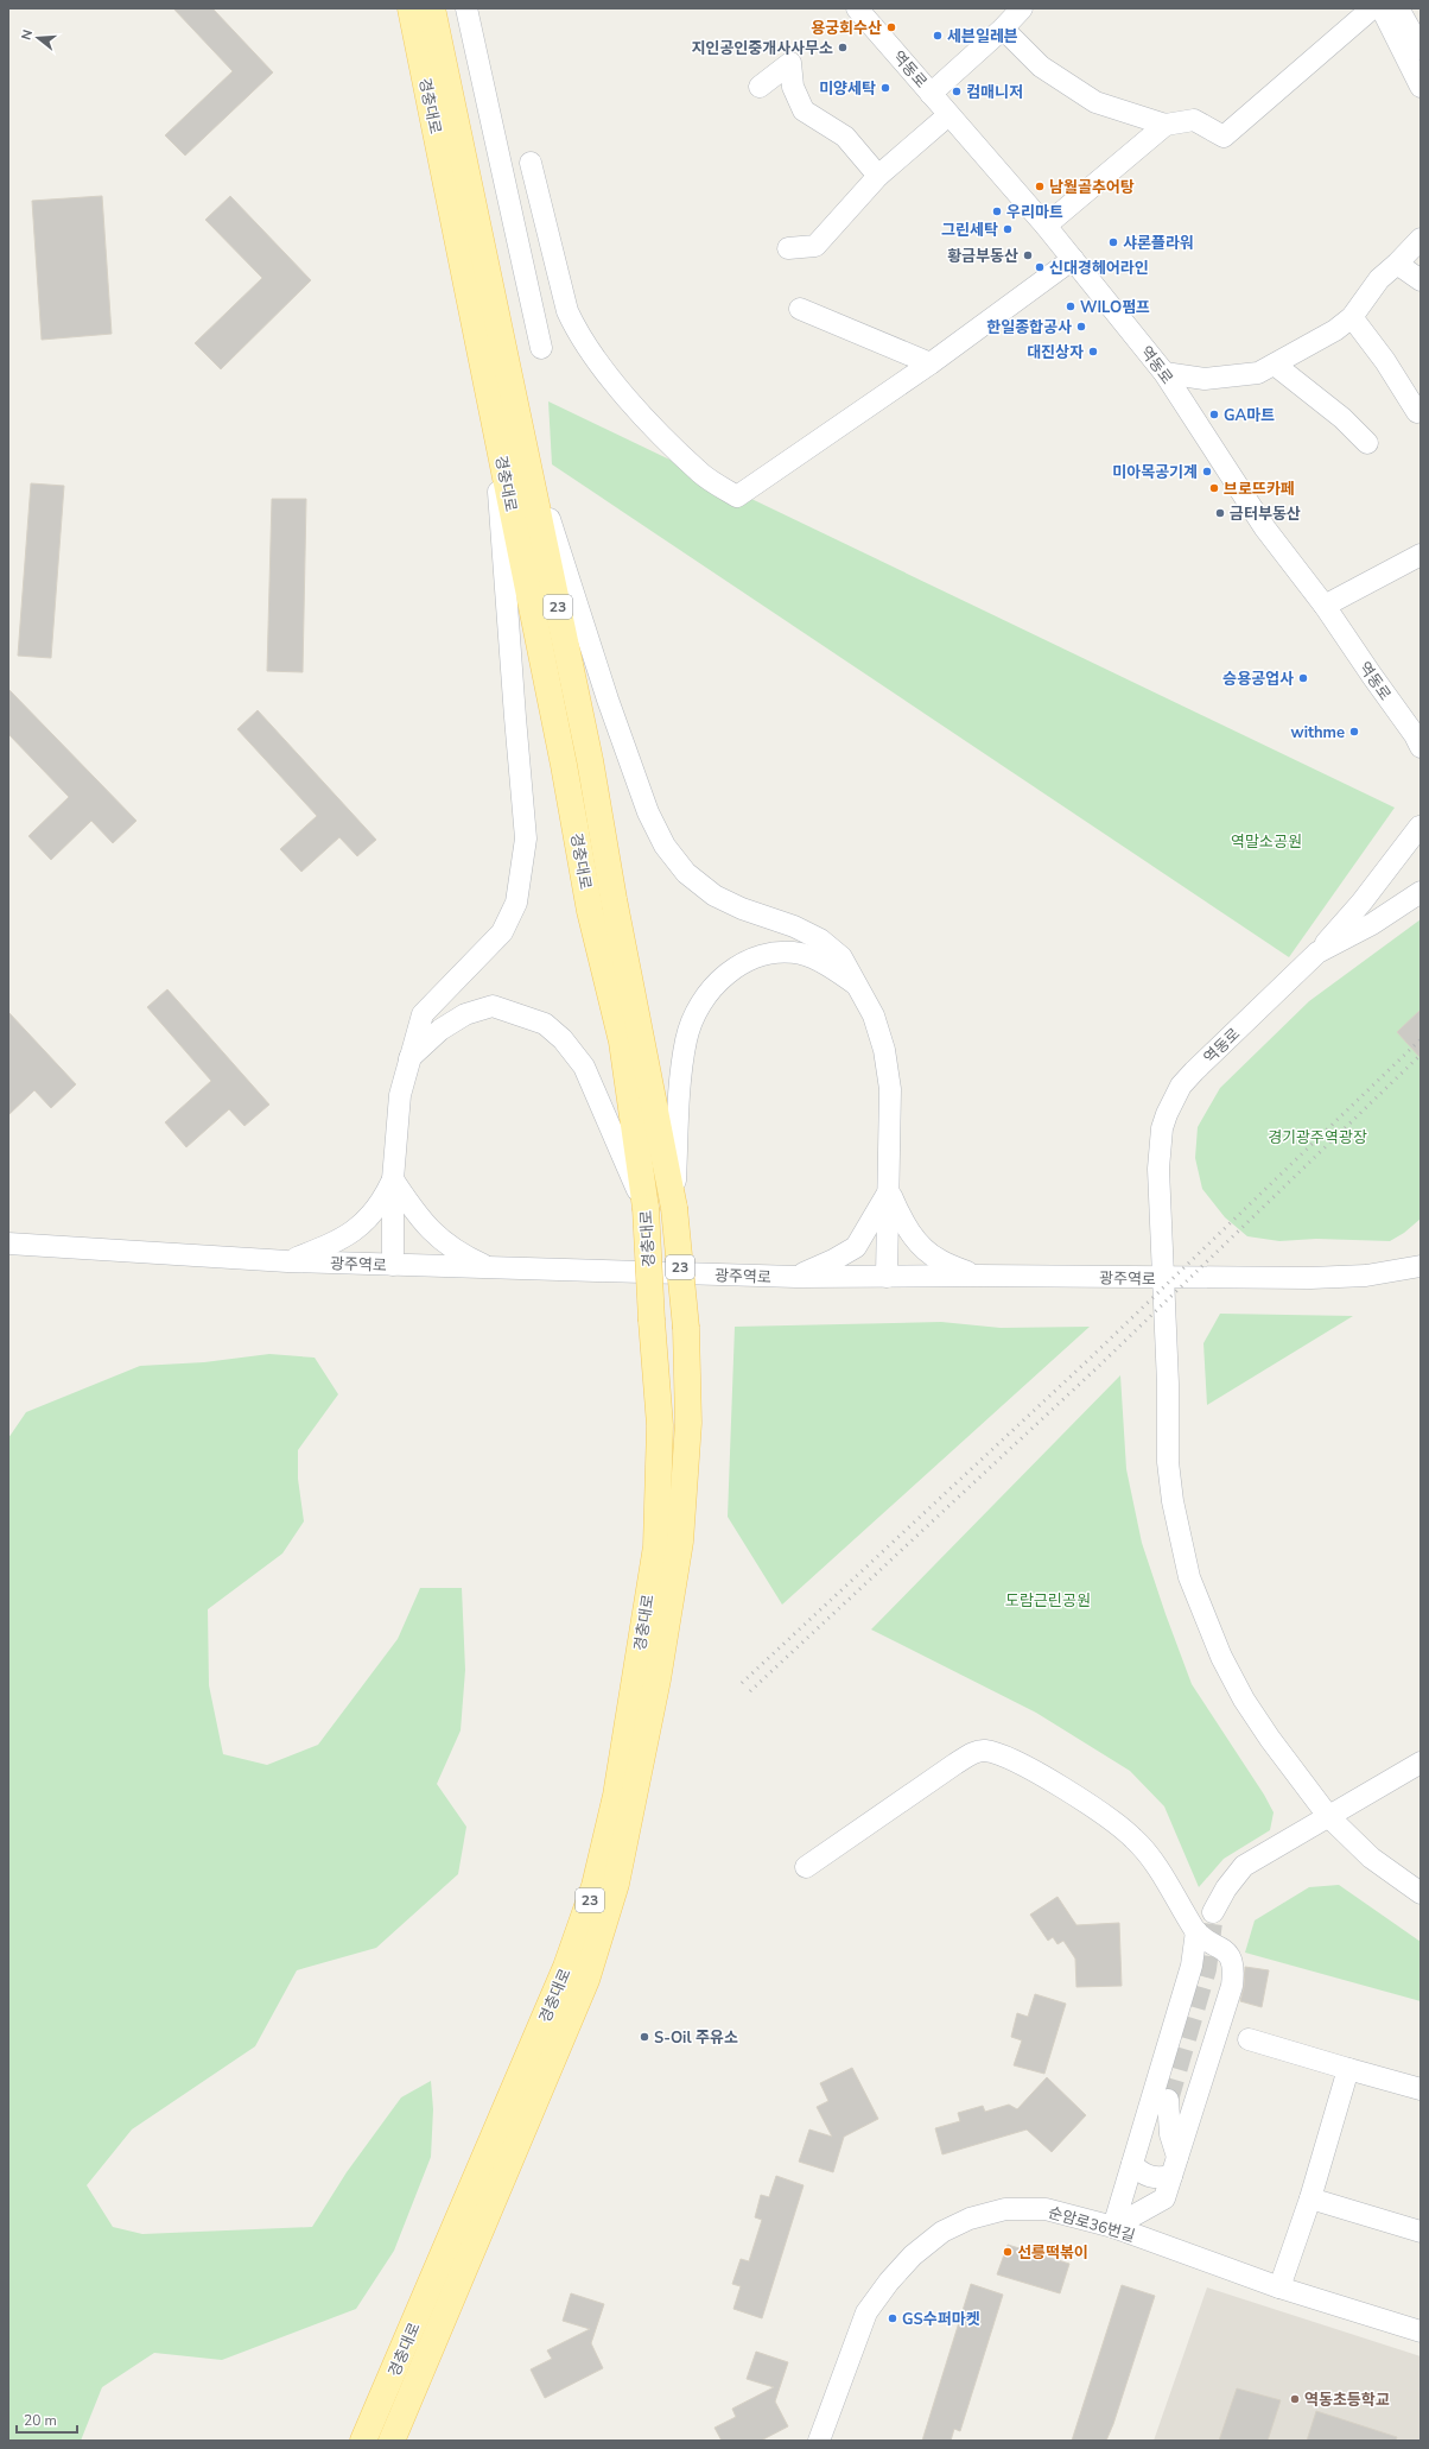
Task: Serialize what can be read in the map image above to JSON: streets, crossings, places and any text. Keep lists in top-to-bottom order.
{
  "streets": {
    "main road": ["경충대로", "23"],
    "street": ["역동로", "광주역로", "순암로36번길"]
  },
  "crossings": [
    ["역동로", "광주역로"]
  ],
  "parks": ["역말소공원", "경기광주역광장", "도람근린공원"],
  "places": [
    "용궁회수산",
    "세븐일레븐",
    "지인공인중개사사무소",
    "미양세탁",
    "컴매니저",
    "남월골추어탕",
    "우리마트",
    "그린세탁",
    "샤론플라워",
    "황금부동산",
    "신대경헤어라인",
    "WILO펌프",
    "한일종합공사",
    "대진상자",
    "GA마트",
    "미아목공기계",
    "브로뜨카페",
    "금터부동산",
    "승용공업사",
    "withme",
    "S-Oil 주유소",
    "선릉떡볶이",
    "GS수퍼마켓",
    "역동초등학교"
  ],
  "scale_bar": "20 m",
  "north": "left"
}
